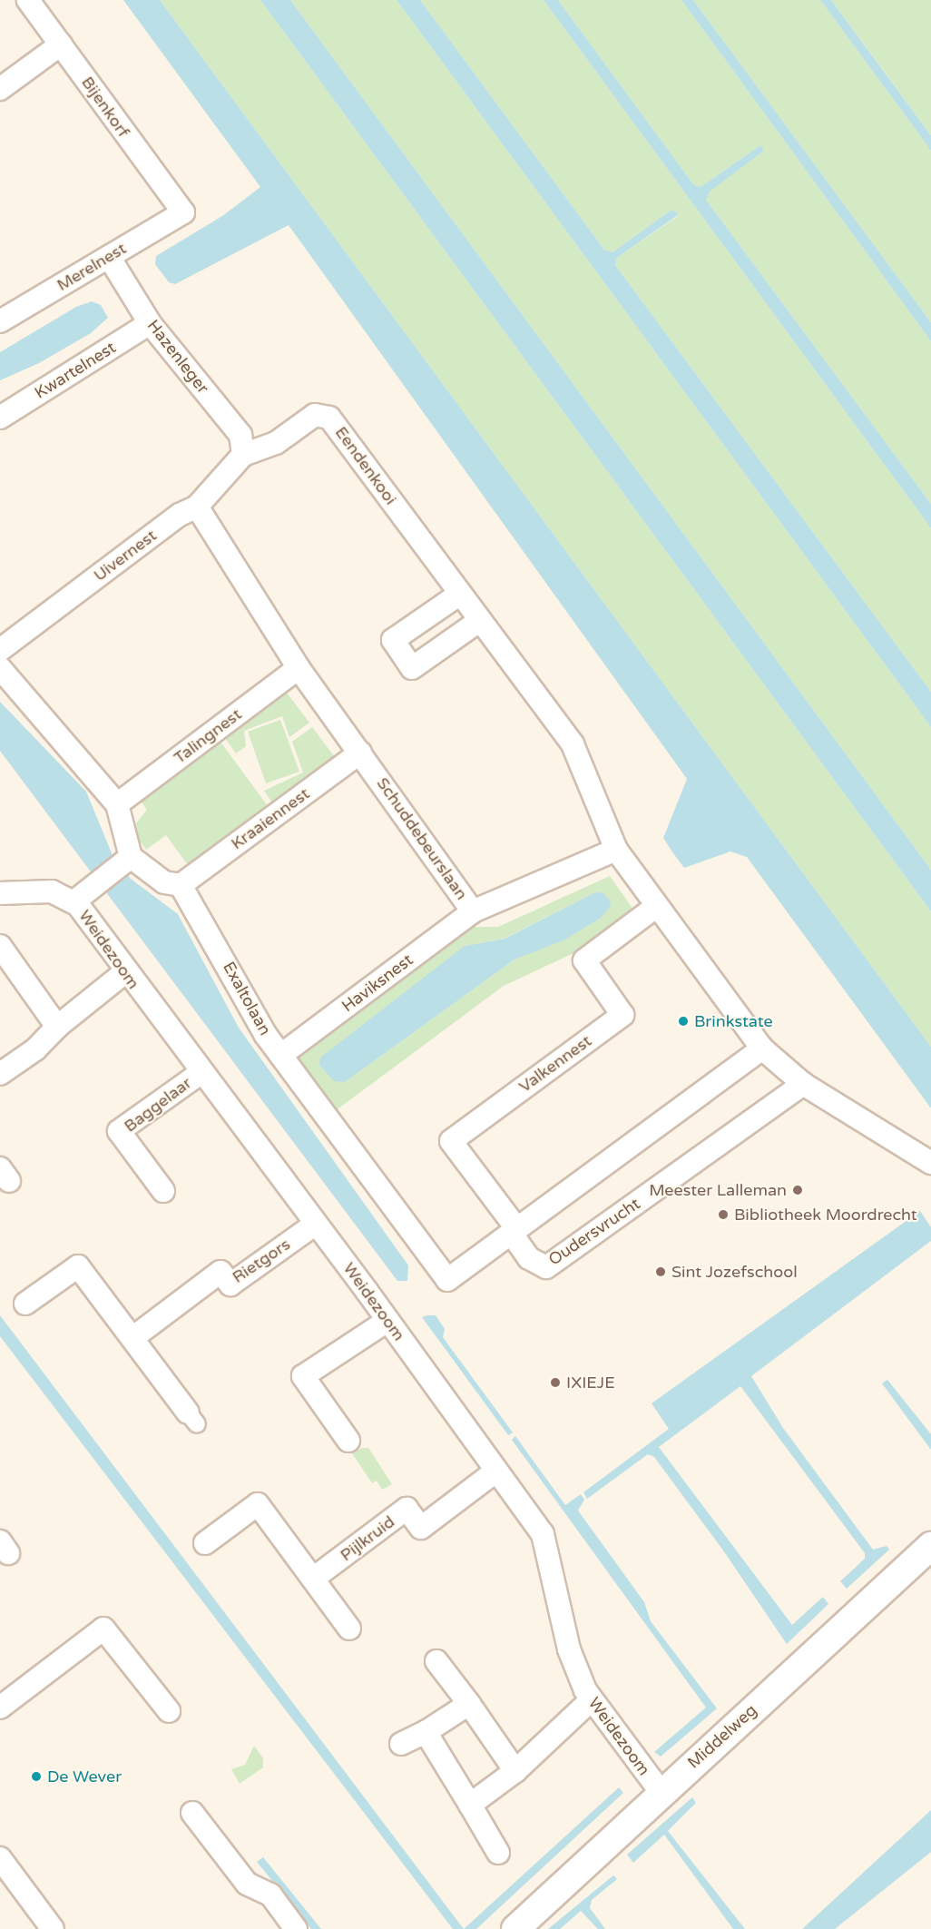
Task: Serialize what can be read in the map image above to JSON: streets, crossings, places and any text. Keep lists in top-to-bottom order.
{
  "streets": {
    "street": [
      "Bijenkorf",
      "Merelnest",
      "Hazenleger",
      "Kwartelnest",
      "Eendenkooi",
      "Uivernest",
      "Talingnest",
      "Kraaiennest",
      "Schuddebeurslaan",
      "Weidezoom",
      "Haviksnest",
      "Exaltolaan",
      "Valkennest",
      "Baggelaar",
      "Oudersvrucht",
      "Rietgors",
      "Pijlkruid",
      "Middelweg"
    ]
  },
  "crossings": [
    ["Bijenkorf", "Merelnest"],
    ["Merelnest", "Hazenleger"],
    ["Hazenleger", "Kwartelnest"],
    ["Hazenleger", "Eendenkooi"],
    ["Hazenleger", "Uivernest"],
    ["Eendenkooi", "Uivernest"],
    ["Eendenkooi", "Schuddebeurslaan"],
    ["Uivernest", "Schuddebeurslaan"],
    ["Talingnest", "Schuddebeurslaan"],
    ["Kraaiennest", "Schuddebeurslaan"],
    ["Kraaiennest", "Exaltolaan"],
    ["Schuddebeurslaan", "Haviksnest"],
    ["Weidezoom", "Baggelaar"],
    ["Weidezoom", "Rietgors"],
    ["Weidezoom", "Pijlkruid"],
    ["Weidezoom", "Middelweg"],
    ["Haviksnest", "Exaltolaan"],
    ["Exaltolaan", "Valkennest"],
    ["Exaltolaan", "Oudersvrucht"],
    ["Valkennest", "Oudersvrucht"]
  ],
  "places": [
    "Brinkstate",
    "Meester Lalleman",
    "Bibliotheek Moordrecht",
    "Sint Jozefschool",
    "IXIEJE",
    "De Wever"
  ]
}
